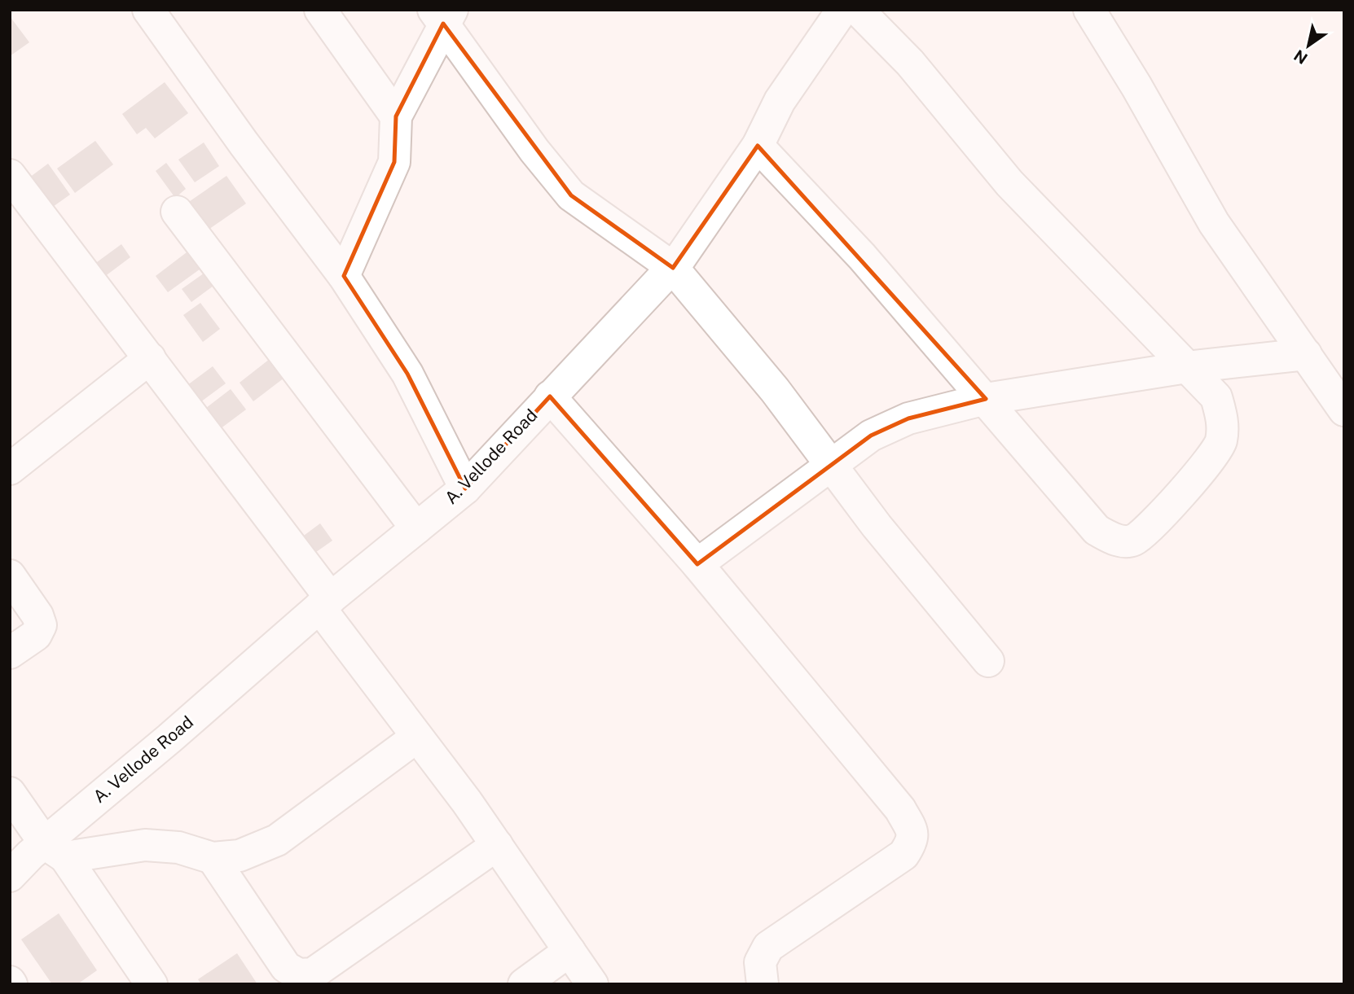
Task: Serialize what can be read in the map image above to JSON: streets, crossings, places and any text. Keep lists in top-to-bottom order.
{
  "streets": {
    "street": ["A. Vellode Road"]
  },
  "north": "bottom left"
}
